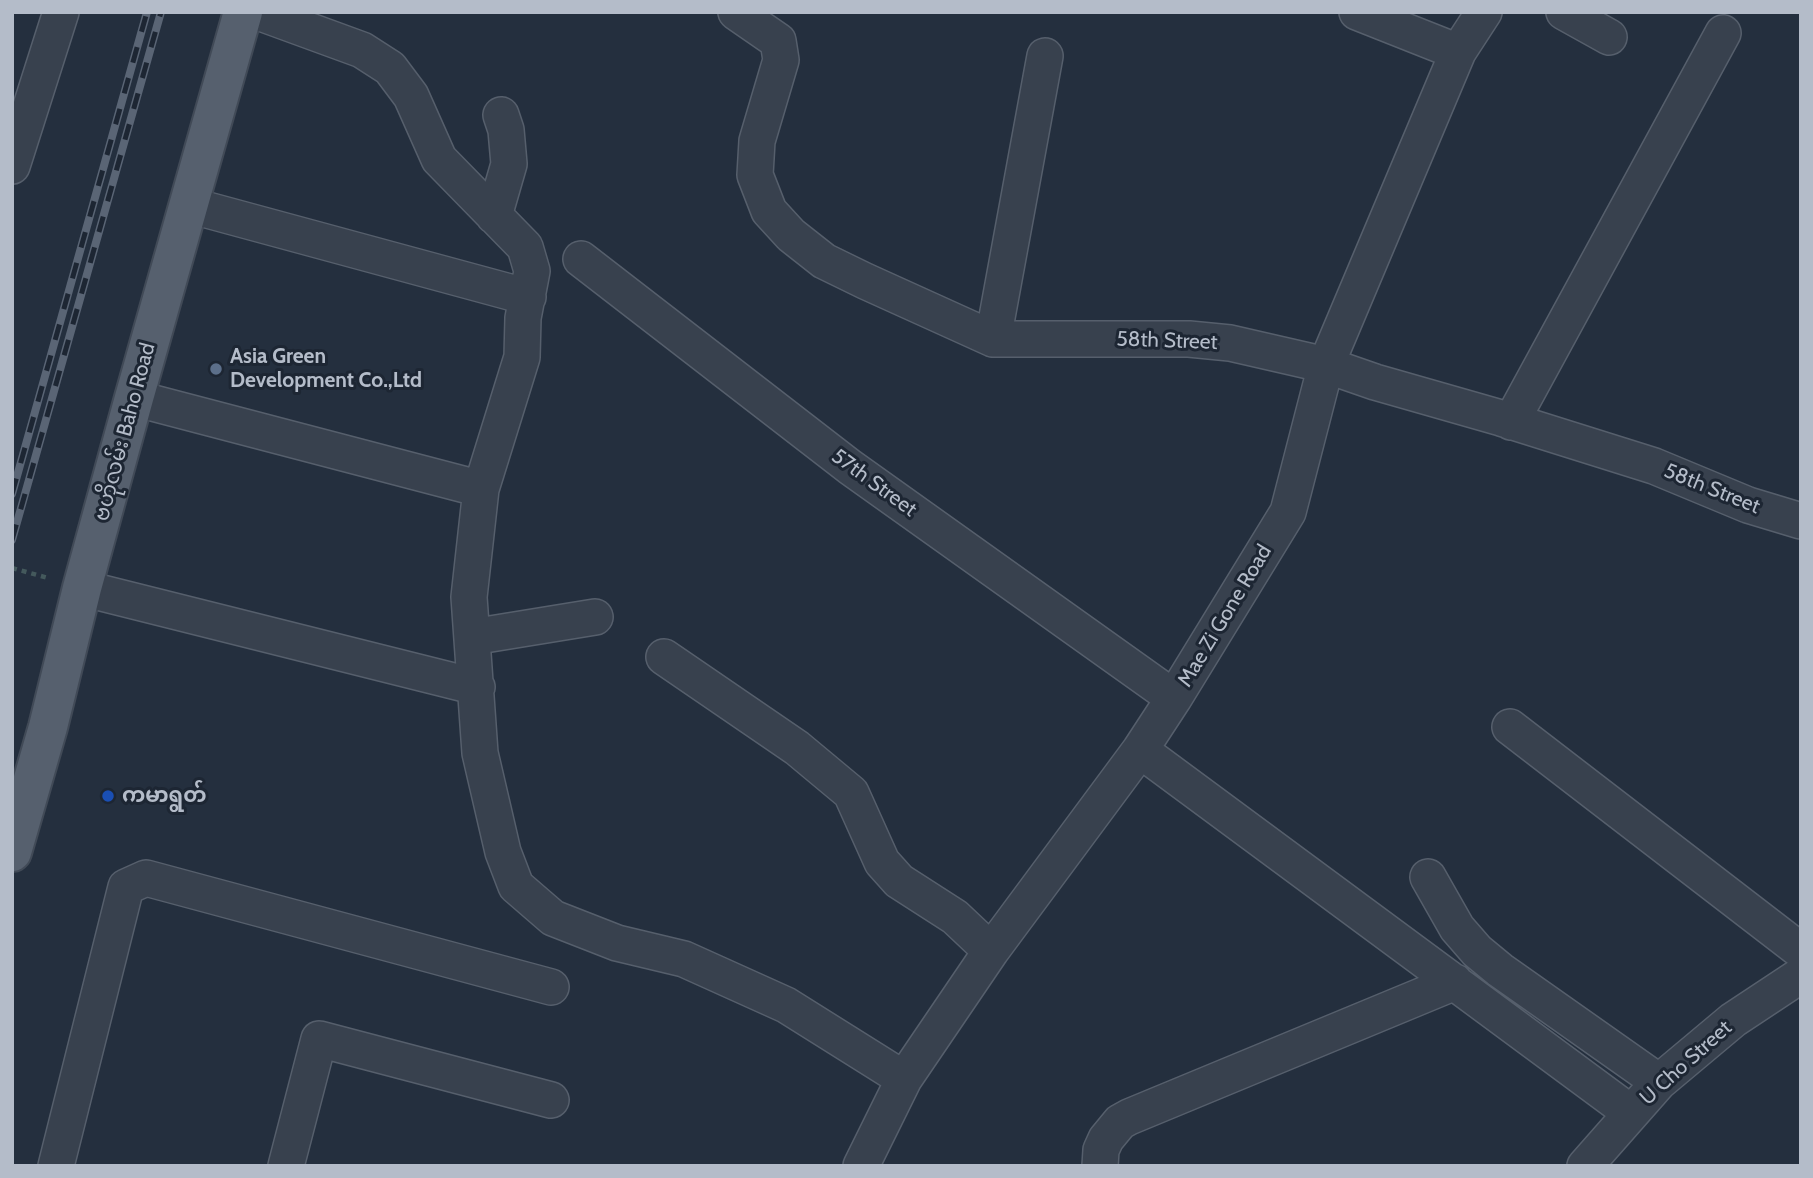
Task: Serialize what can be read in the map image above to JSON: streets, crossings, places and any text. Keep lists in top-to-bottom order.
{
  "streets": {
    "main road": ["ဗဟိုလမ်း Baho Road"],
    "street": [
      "58th Street",
      "57th Street",
      "Mae Zi Gone Road",
      "U Cho Street"
    ]
  },
  "crossings": [
    ["58th Street", "Mae Zi Gone Road"],
    ["57th Street", "Mae Zi Gone Road"]
  ],
  "places": ["Asia Green Development Co.,Ltd", "ကမာရွတ်"]
}
